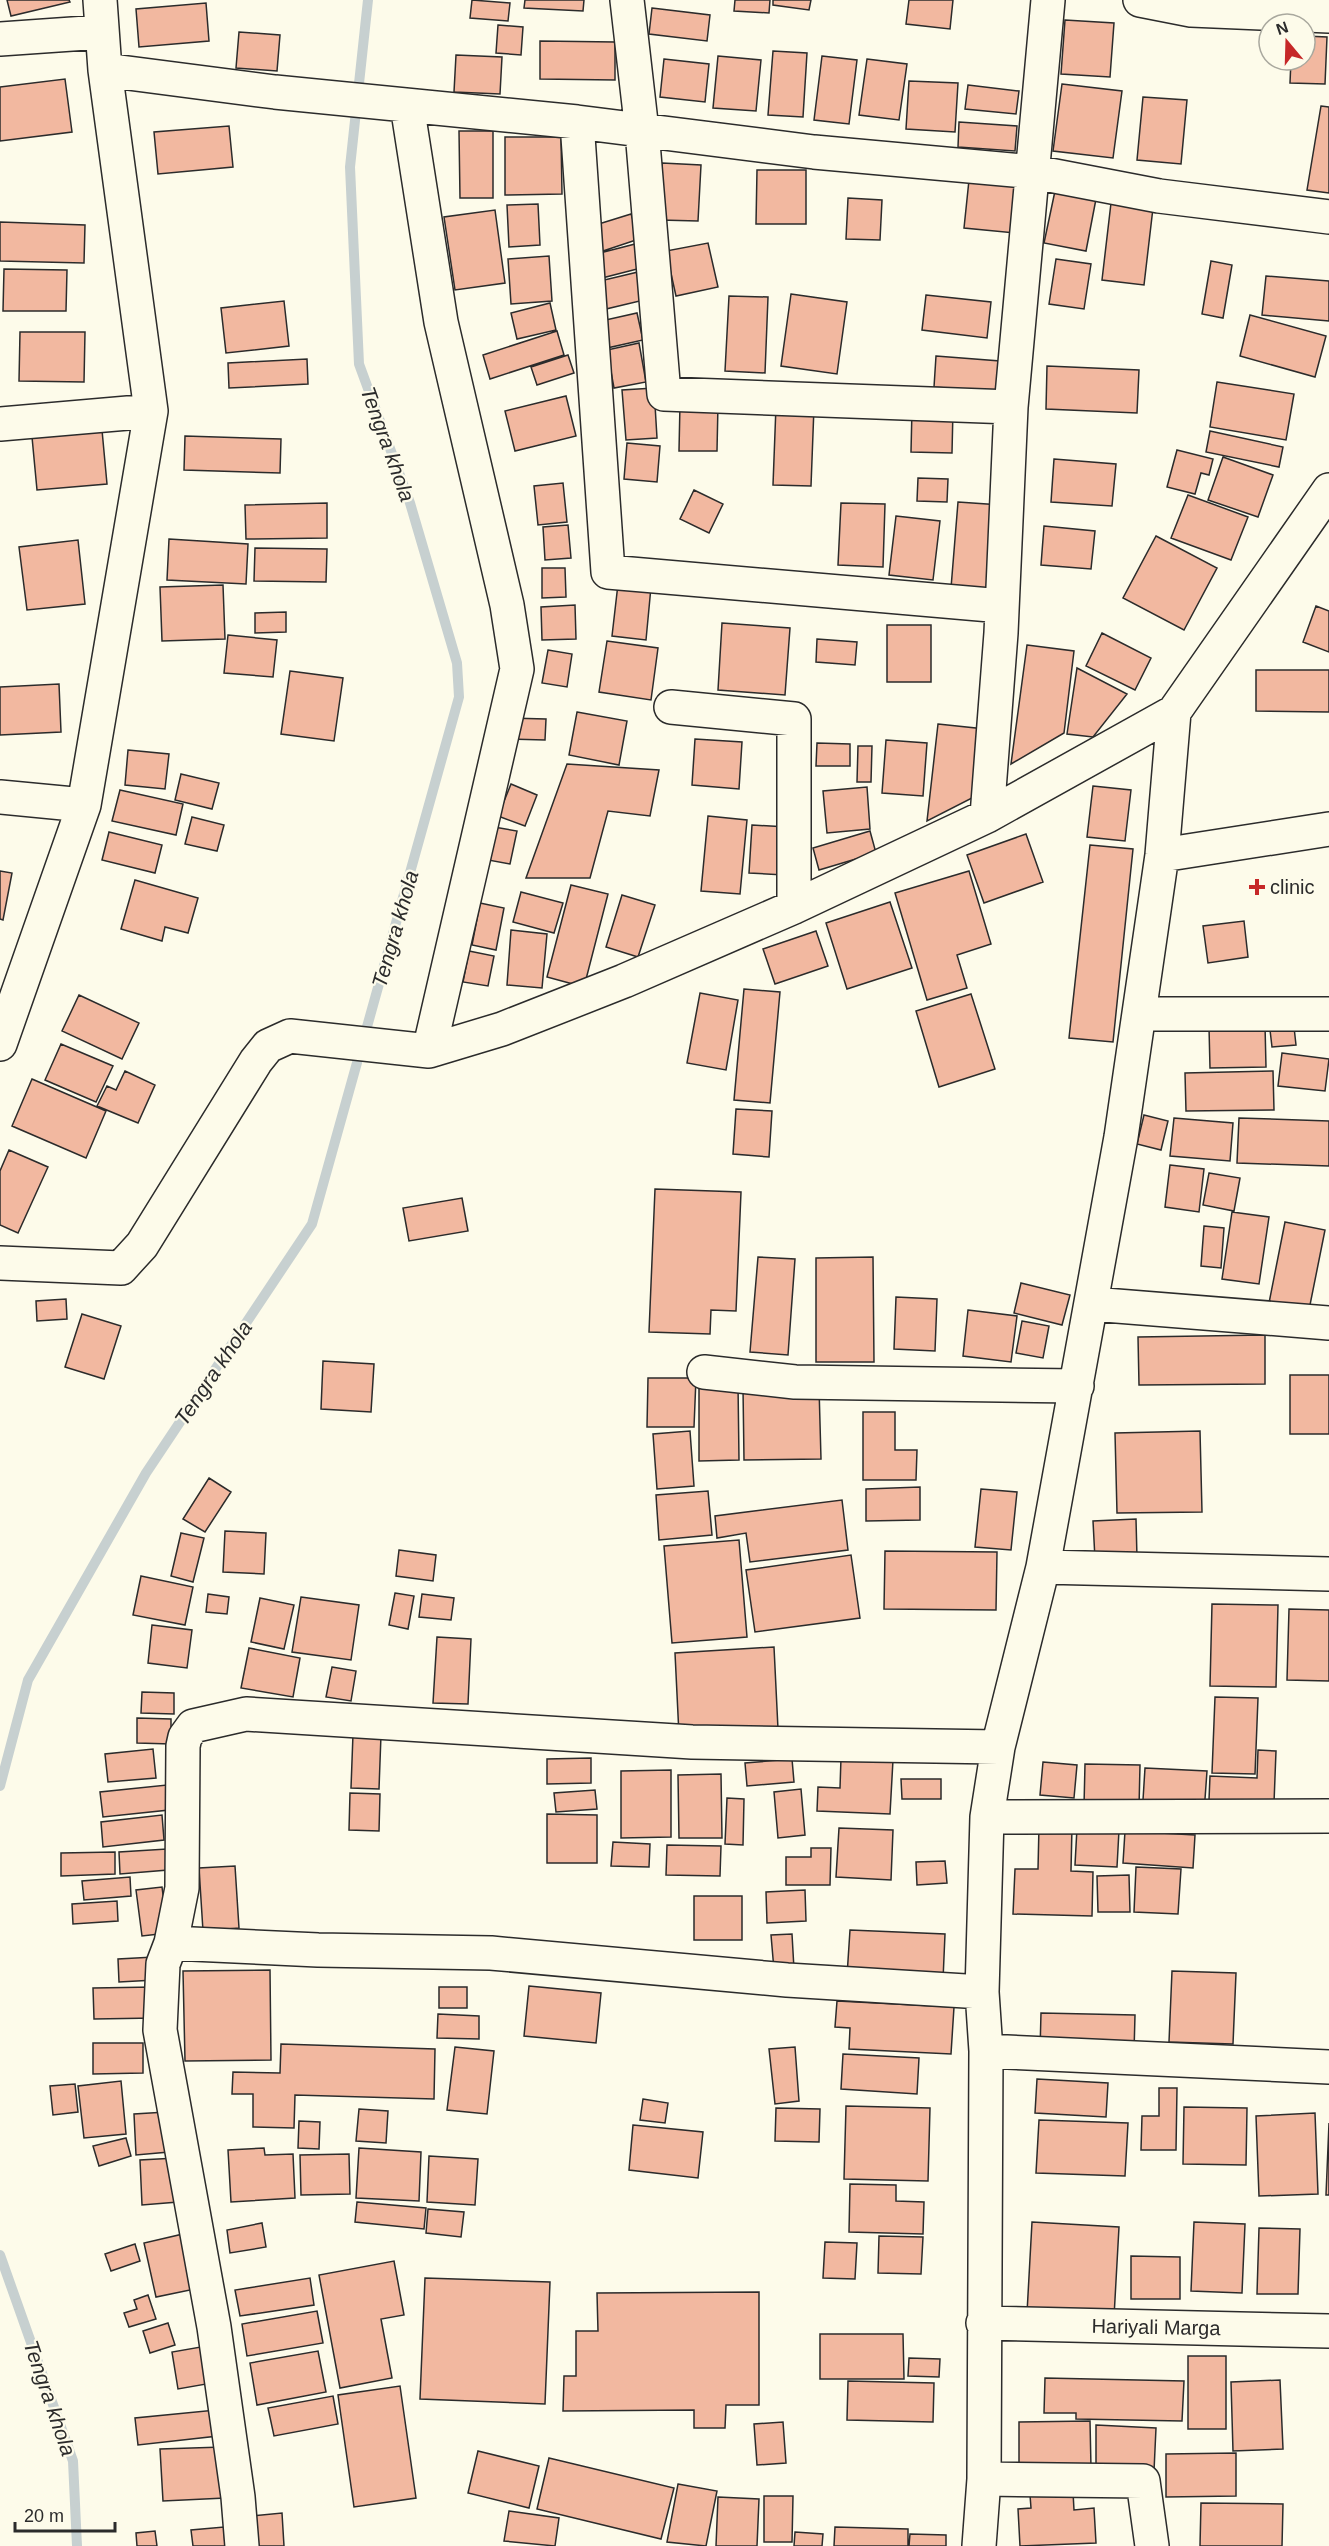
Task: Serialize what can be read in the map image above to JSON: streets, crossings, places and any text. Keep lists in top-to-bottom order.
{
  "streets": {
    "street": ["Hariyali Marga"]
  },
  "water": ["Tengra khola"],
  "places": {
    "health": ["clinic"]
  },
  "scale_bar": "20 m",
  "north": "top"
}
